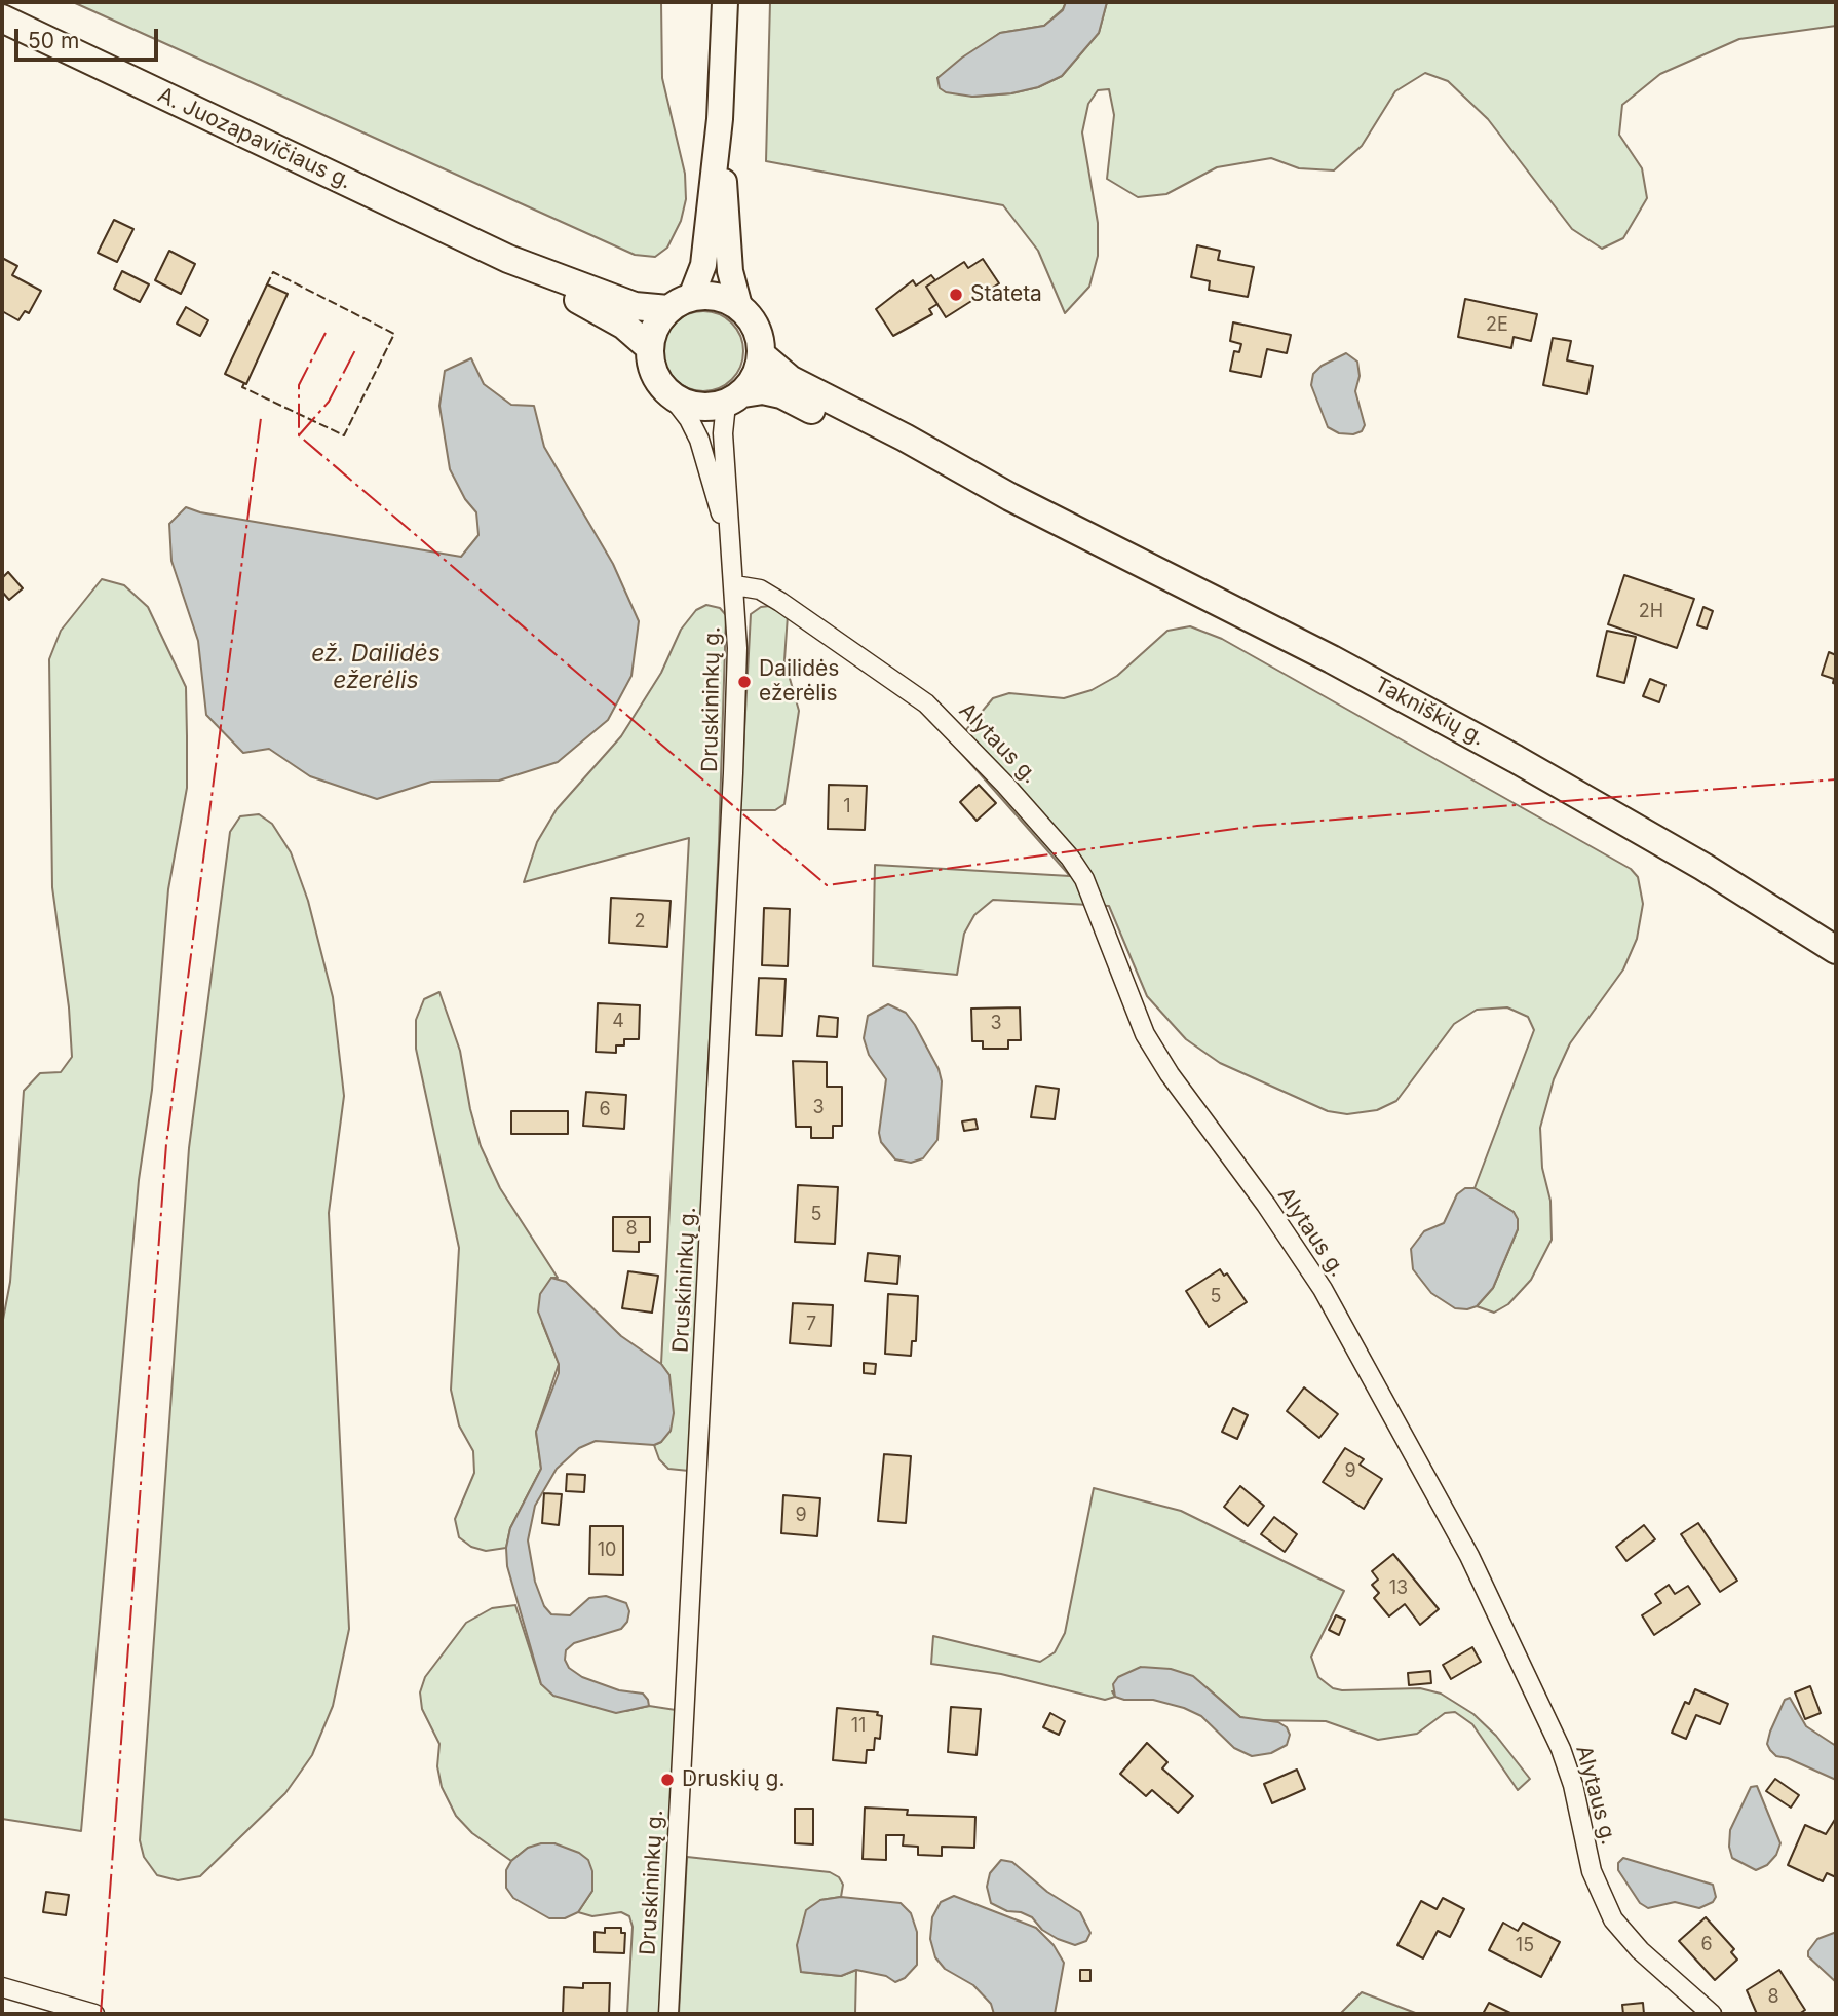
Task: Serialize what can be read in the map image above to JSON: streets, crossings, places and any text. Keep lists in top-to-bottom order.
{
  "streets": {
    "main road": ["A. Juozapavičiaus g.", "Takniškių g."],
    "street": ["Druskininkų g.", "Alytaus g."]
  },
  "crossings": [
    ["Druskininkų g.", "Alytaus g."]
  ],
  "water": ["ež. Dailidės ežerėlis"],
  "places": ["Stateta", "Dailidės ežerėlis", "Druskių g."],
  "house_numbers": [
    "2E",
    "2H",
    "1",
    "2",
    "4",
    "3",
    "3",
    "6",
    "5",
    "8",
    "5",
    "7",
    "9",
    "9",
    "10",
    "13",
    "11",
    "6",
    "15",
    "8"
  ],
  "scale_bar": "50 m"
}
